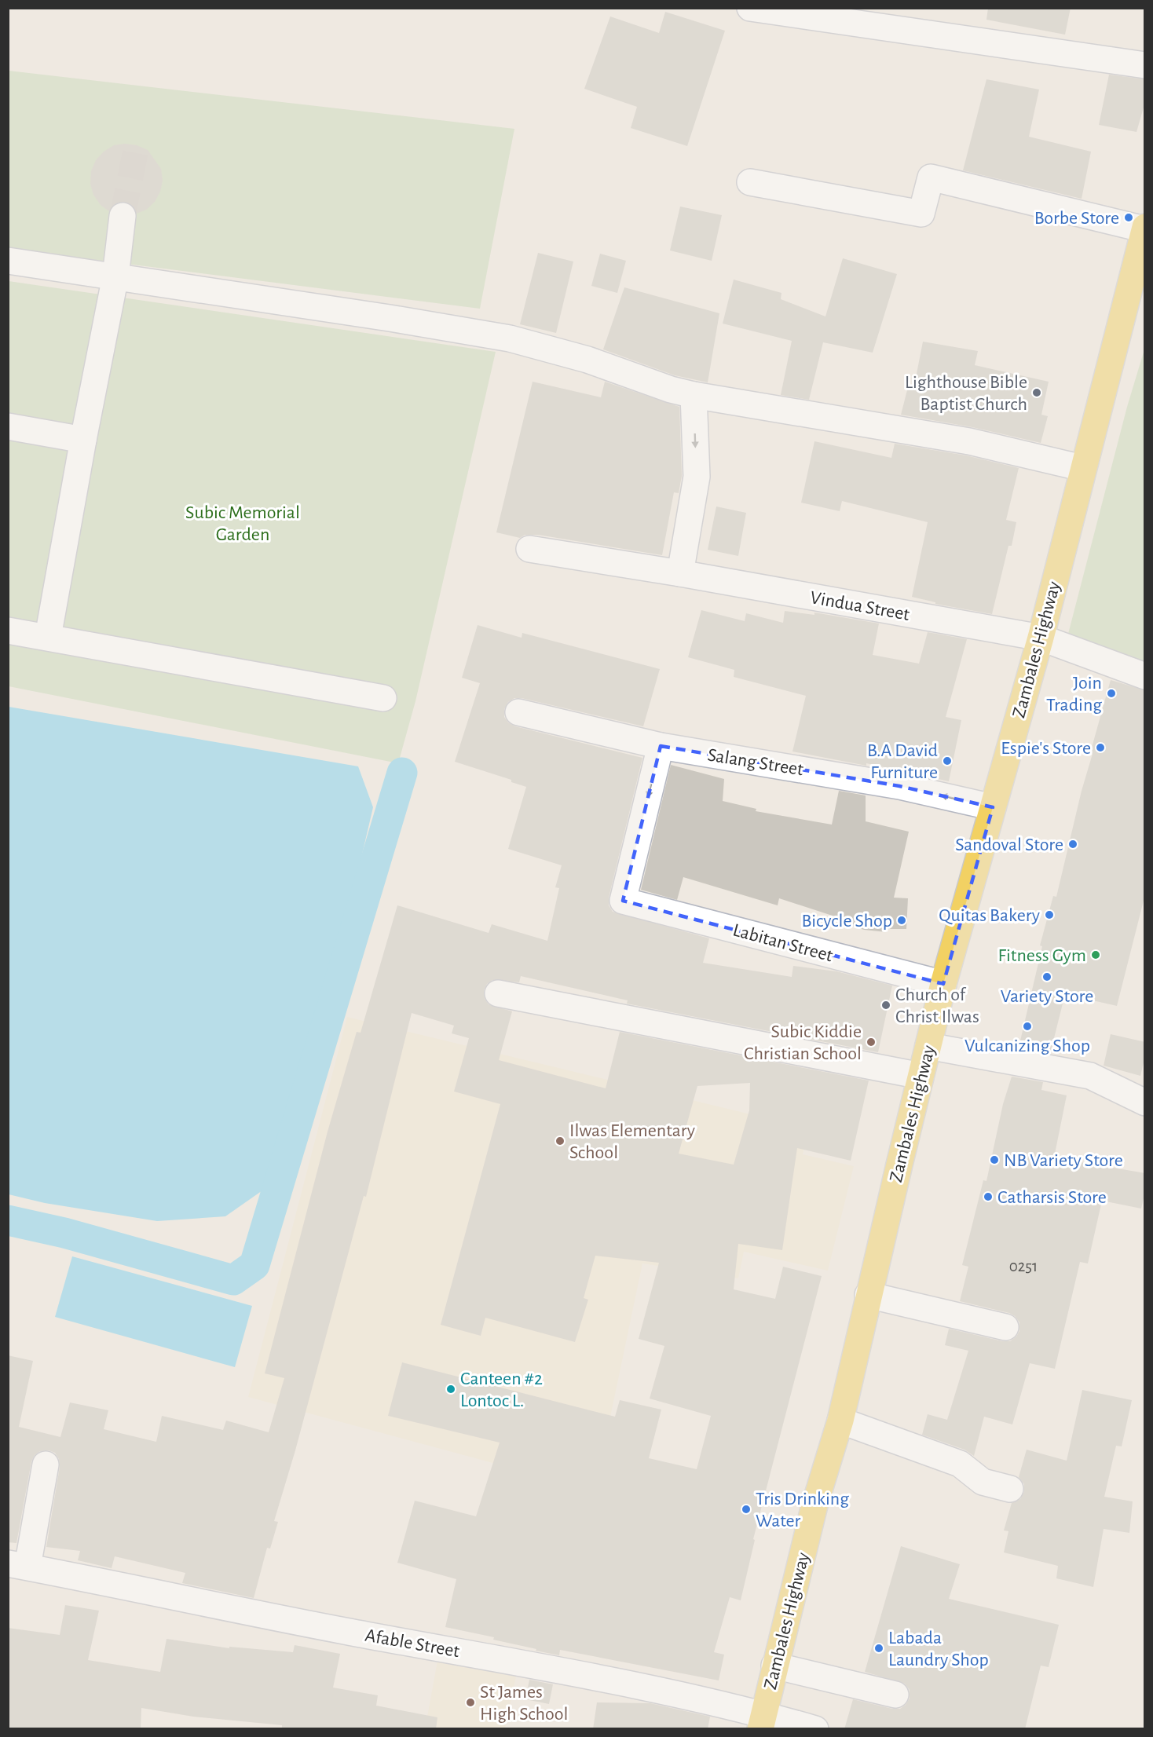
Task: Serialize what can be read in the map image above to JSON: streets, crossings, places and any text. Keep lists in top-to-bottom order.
{
  "streets": {
    "main road": ["Zambales Highway"],
    "street": [
      "Vindua Street",
      "Salang Street",
      "Labitan Street",
      "Afable Street"
    ]
  },
  "crossings": [
    ["Vindua Street", "Zambales Highway"],
    ["Zambales Highway", "Salang Street"],
    ["Zambales Highway", "Labitan Street"],
    ["Zambales Highway", "Afable Street"],
    ["Salang Street", "Labitan Street"]
  ],
  "one_way": ["Salang Street"],
  "parks": ["Subic Memorial Garden"],
  "places": [
    "Borbe Store",
    "Lighthouse Bible Baptist Church",
    "Join Trading",
    "Espie's Store",
    "B.A David Furniture",
    "Sandoval Store",
    "Quitas Bakery",
    "Bicycle Shop",
    "Fitness Gym",
    "Variety Store",
    "Church of Christ Ilwas",
    "Vulcanizing Shop",
    "Subic Kiddie Christian School",
    "Ilwas Elementary School",
    "NB Variety Store",
    "Catharsis Store",
    "Canteen #2 Lontoc L.",
    "Tris Drinking Water",
    "Labada Laundry Shop",
    "St James High School"
  ],
  "house_numbers": ["0251"]
}
